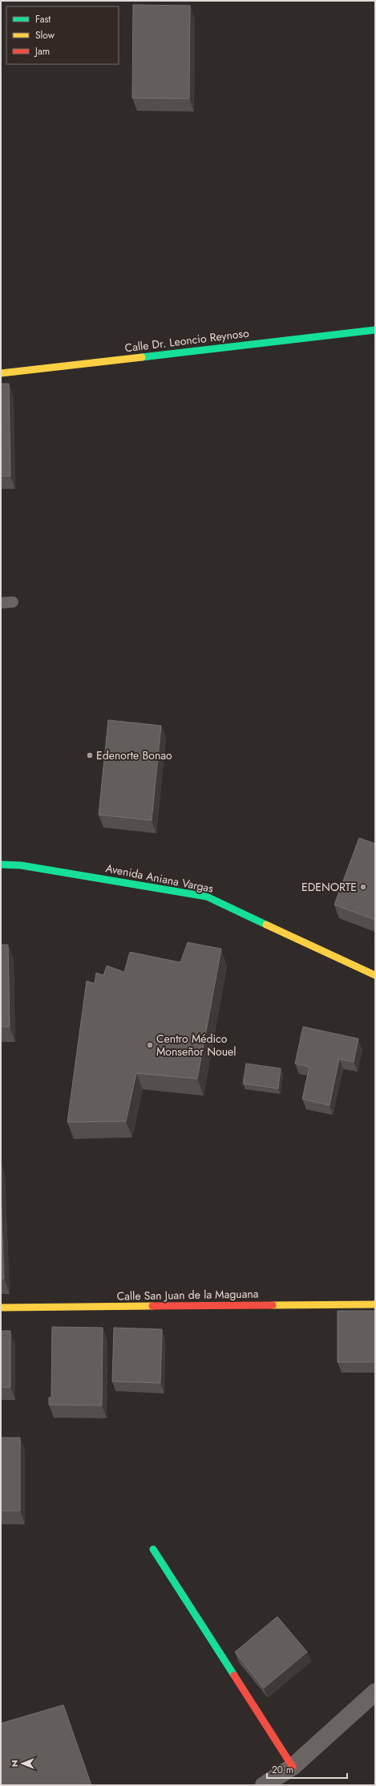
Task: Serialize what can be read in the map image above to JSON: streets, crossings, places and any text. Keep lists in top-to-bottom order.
{
  "streets": {
    "street": ["Calle Dr. Leoncio Reynoso", "Avenida Aniana Vargas", "Calle San Juan de la Maguana"]
  },
  "places": ["Edenorte Bonao", "EDENORTE", "Centro Médico Monseñor Nouel"],
  "legend": ["Fast", "Slow", "Jam"],
  "scale_bar": "20 m",
  "north": "left"
}
